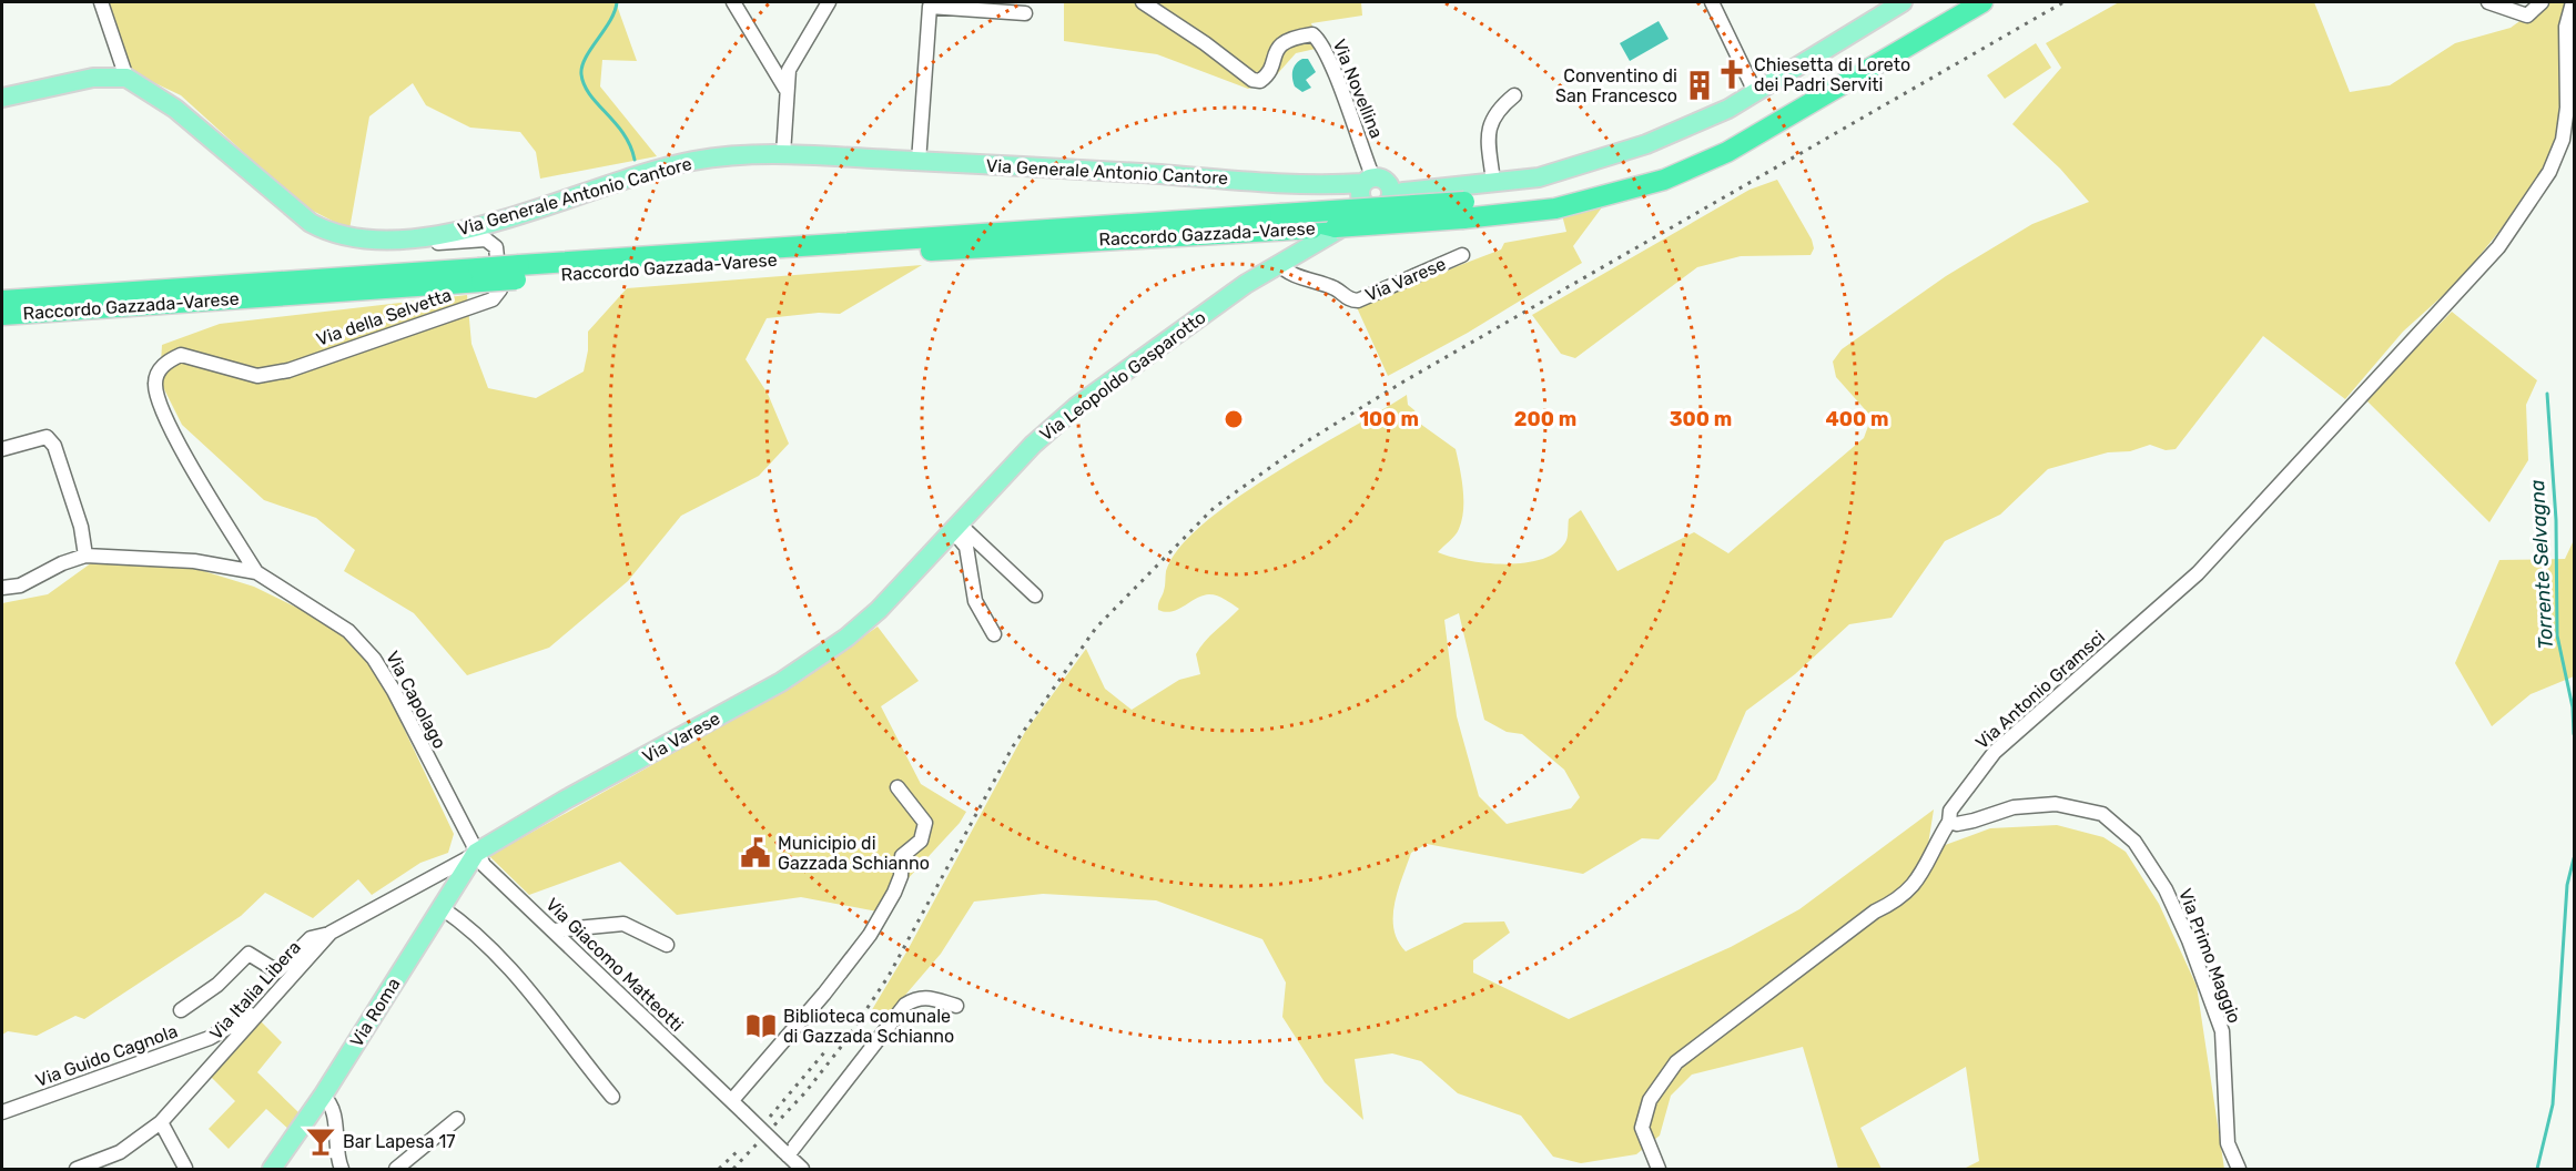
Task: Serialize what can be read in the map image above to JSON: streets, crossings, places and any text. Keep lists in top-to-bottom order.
{
  "streets": {
    "highway": ["Raccordo Gazzada-Varese"],
    "main road": [
      "Via Generale Antonio Cantore",
      "Via Varese",
      "Via Leopoldo Gasparotto",
      "Via Roma"
    ],
    "street": [
      "Via Novellina",
      "Via della Selvetta",
      "Via Antonio Gramsci",
      "Via Capolago",
      "Via Primo Maggio",
      "Via Giacomo Matteotti",
      "Via Italia Libera",
      "Via Guido Cagnola"
    ]
  },
  "crossings": [
    ["Via Novellina", "Via Generale Antonio Cantore"],
    ["Via Novellina", "Via Leopoldo Gasparotto"],
    ["Via Generale Antonio Cantore", "Via della Selvetta"],
    ["Via Generale Antonio Cantore", "Via Leopoldo Gasparotto"],
    ["Raccordo Gazzada-Varese", "Via Leopoldo Gasparotto"],
    ["Via Varese", "Via Leopoldo Gasparotto"],
    ["Via Varese", "Via Capolago"],
    ["Via Varese", "Via Giacomo Matteotti"],
    ["Via Varese", "Via Italia Libera"],
    ["Via Varese", "Via Roma"],
    ["Via della Selvetta", "Via Capolago"],
    ["Via Antonio Gramsci", "Via Primo Maggio"],
    ["Via Capolago", "Via Giacomo Matteotti"],
    ["Via Capolago", "Via Italia Libera"],
    ["Via Capolago", "Via Roma"],
    ["Via Giacomo Matteotti", "Via Italia Libera"],
    ["Via Giacomo Matteotti", "Via Roma"],
    ["Via Italia Libera", "Via Roma"],
    ["Via Italia Libera", "Via Guido Cagnola"]
  ],
  "water": ["Torrente Selvagna"],
  "places": {
    "church": ["Chiesetta di Loreto dei Padri Serviti"],
    "building": ["Conventino di San Francesco"],
    "public building": ["Municipio di Gazzada Schianno"],
    "library": ["Biblioteca comunale di Gazzada Schianno"],
    "bar": ["Bar Lapesa 17"]
  },
  "rings": [
    "100 m",
    "200 m",
    "300 m",
    "400 m"
  ]
}
